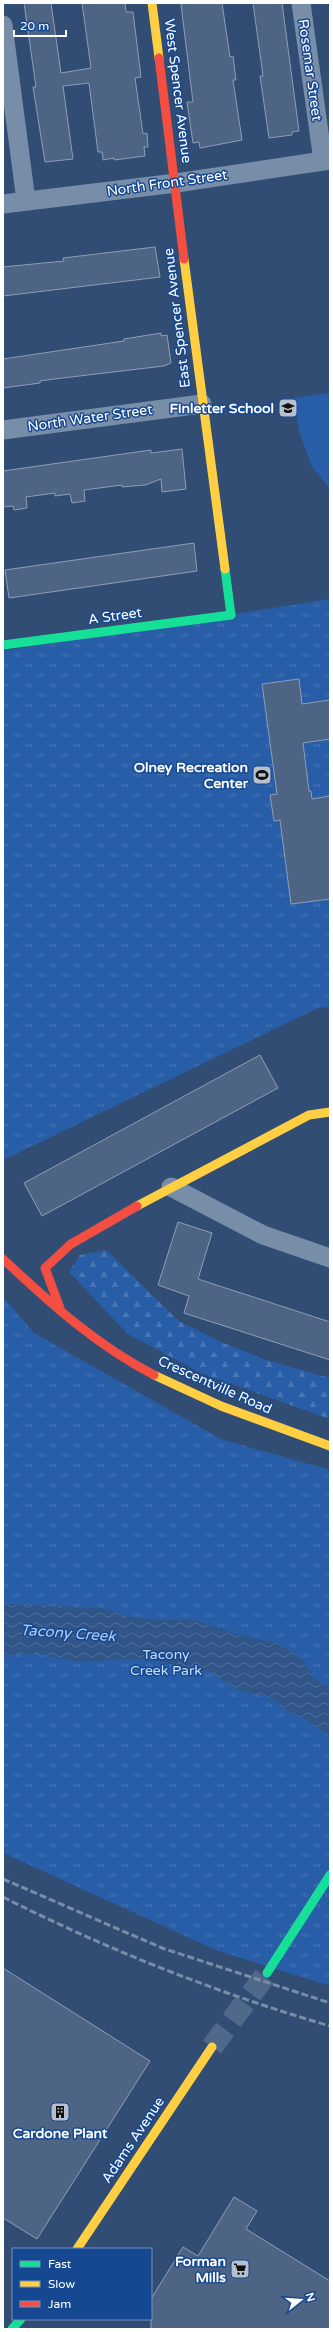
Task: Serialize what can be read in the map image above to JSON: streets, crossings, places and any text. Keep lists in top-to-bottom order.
{
  "streets": {
    "main road": [
      "West Spencer Avenue",
      "East Spencer Avenue",
      "A Street",
      "Crescentville Road",
      "Adams Avenue"
    ],
    "street": ["Rosemar Street", "North Front Street", "North Water Street"]
  },
  "crossings": [
    ["Rosemar Street", "North Front Street"],
    ["West Spencer Avenue", "North Front Street"],
    ["West Spencer Avenue", "East Spencer Avenue"],
    ["North Front Street", "East Spencer Avenue"],
    ["East Spencer Avenue", "North Water Street"],
    ["East Spencer Avenue", "A Street"]
  ],
  "water": ["Tacony Creek"],
  "parks": ["Tacony Creek Park"],
  "places": {
    "school or university": ["Finletter School"],
    "sports": ["Olney Recreation Center"],
    "building": ["Cardone Plant"],
    "supermarket": ["Forman Mills"]
  },
  "legend": ["Fast", "Slow", "Jam"],
  "scale_bar": "20 m",
  "north": "right"
}
